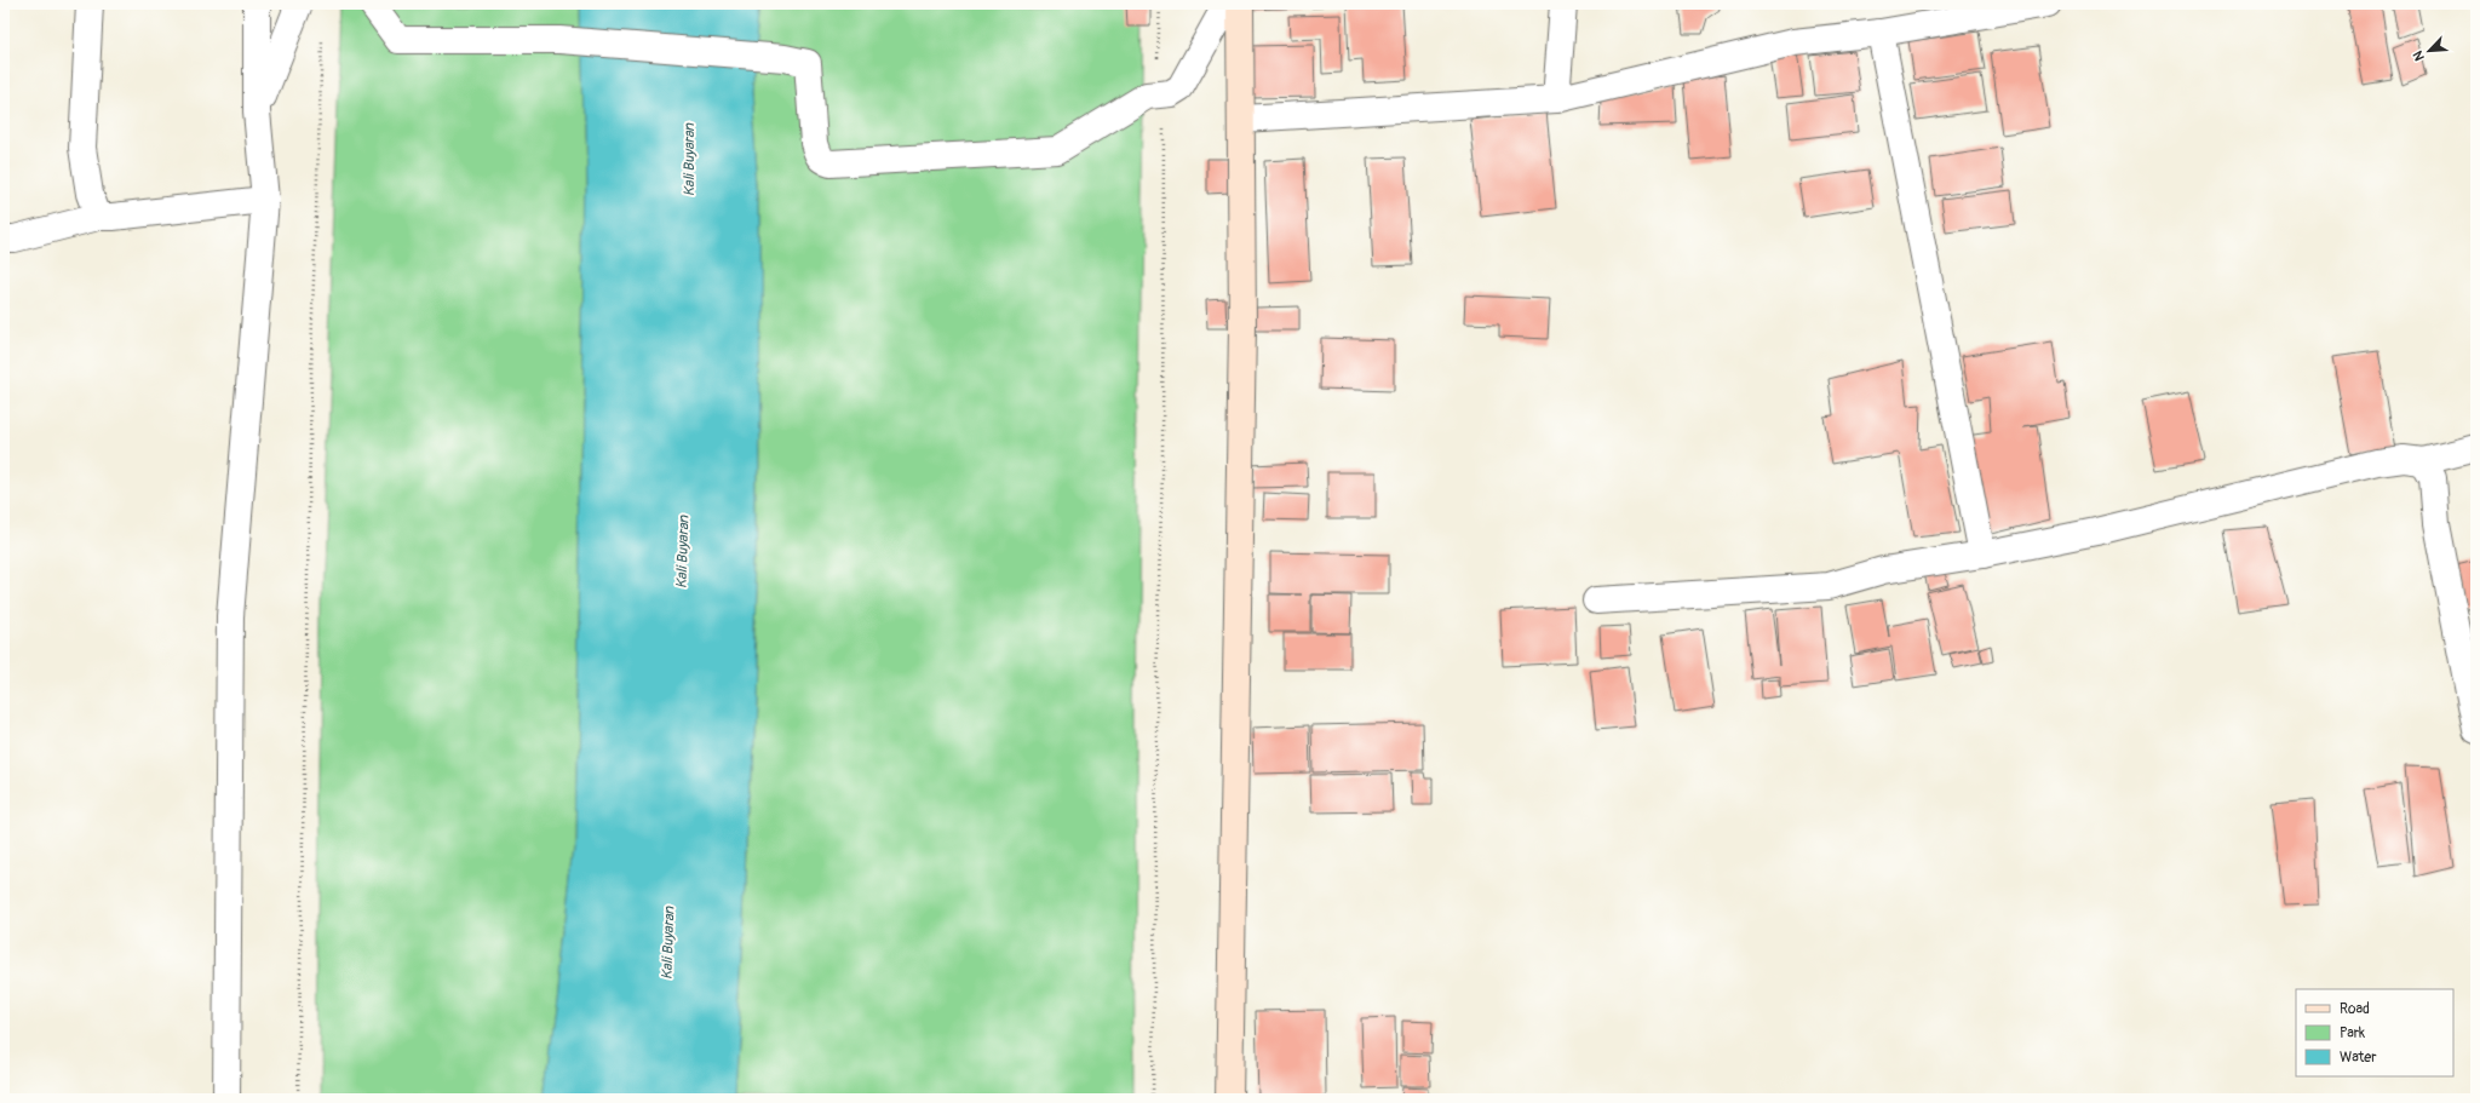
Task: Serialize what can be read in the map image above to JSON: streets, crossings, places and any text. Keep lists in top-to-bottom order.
{
  "water": ["Kali Buyaran"],
  "legend": ["Road", "Park", "Water"],
  "north": "bottom left"
}
